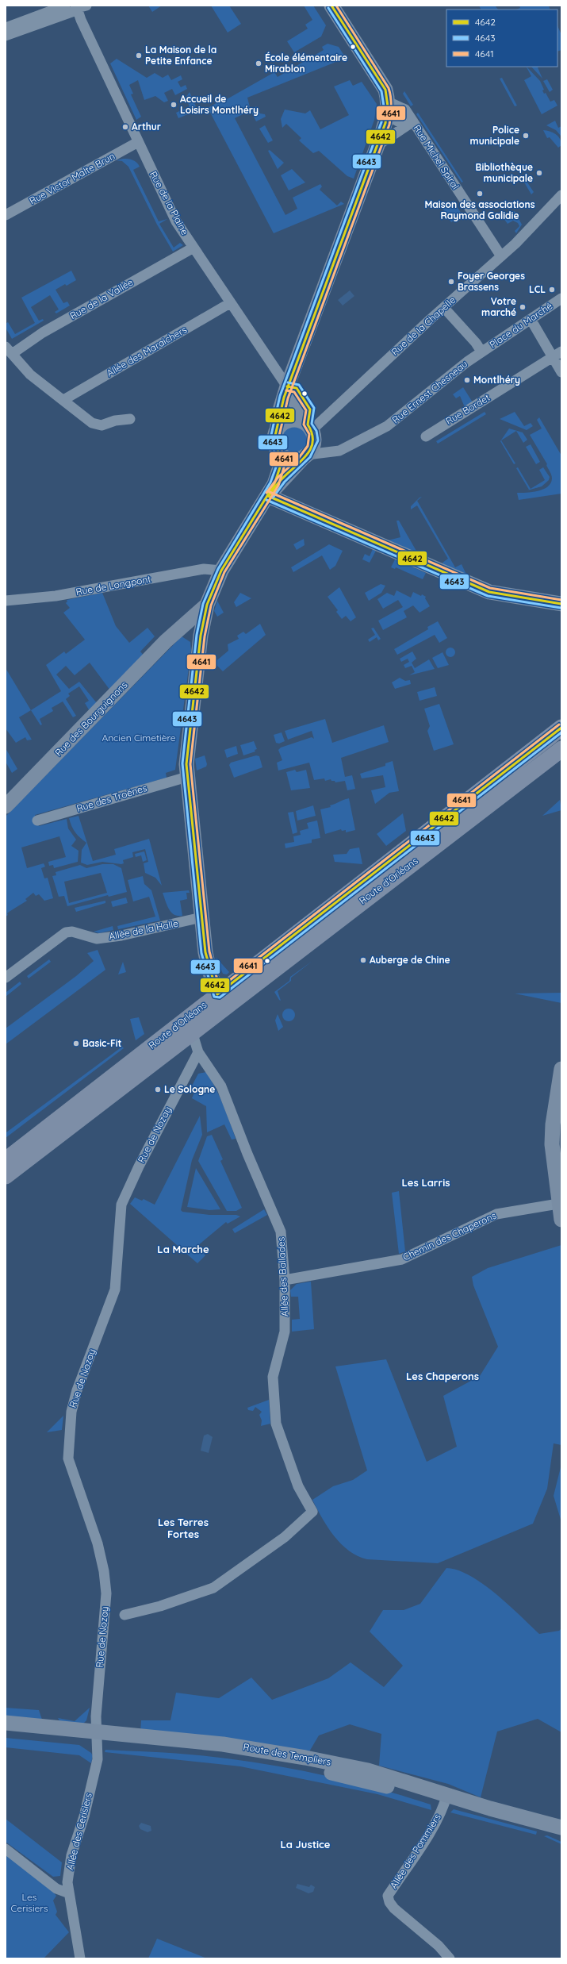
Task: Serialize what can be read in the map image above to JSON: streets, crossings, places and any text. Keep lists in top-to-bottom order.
{
  "streets": {
    "main road": ["Rue des Bourguignons", "Route d'Orléans", "Route des Templiers"],
    "street": [
      "Rue Michel Spiral",
      "Rue Victor Malte Brun",
      "Rue de la Plaine",
      "Rue de la Vallée",
      "Place du Marché",
      "Rue de la Chapelle",
      "Allée des Maraichers",
      "Rue Ernest Chesneau",
      "Rue Bordet",
      "Rue de Longpont",
      "Rue des Troënes",
      "Allée de la Halle",
      "Rue de Nozay",
      "Chemin des Chaperons",
      "Allée des Ballades",
      "Allée des Cerisiers",
      "Allée des Pommiers"
    ]
  },
  "crossings": [
    ["Rue Michel Spiral", "Rue de la Chapelle"],
    ["Rue Victor Malte Brun", "Rue de la Plaine"],
    ["Rue de la Plaine", "Rue de la Vallée"],
    ["Rue de la Plaine", "Allée des Maraichers"],
    ["Rue de la Vallée", "Allée des Maraichers"],
    ["Place du Marché", "Rue Ernest Chesneau"],
    ["Rue de la Chapelle", "Rue Ernest Chesneau"],
    ["Rue de Nozay", "Allée des Ballades"],
    ["Rue de Nozay", "Route des Templiers"],
    ["Rue de Nozay", "Allée des Cerisiers"],
    ["Chemin des Chaperons", "Allée des Ballades"],
    ["Route des Templiers", "Allée des Cerisiers"],
    ["Route des Templiers", "Allée des Pommiers"]
  ],
  "districts": [
    "Les Larris",
    "La Marche",
    "Les Chaperons",
    "Les Terres Fortes",
    "La Justice"
  ],
  "parks": ["Ancien Cimetière", "Les Cerisiers"],
  "places": [
    "La Maison de la Petite Enfance",
    "École élémentaire Mirablon",
    "Accueil de Loisirs Montlhéry",
    "Arthur",
    "Police municipale",
    "Bibliothèque municipale",
    "Maison des associations Raymond Galidie",
    "Foyer Georges Brassens",
    "LCL",
    "Votre marché",
    "Montlhéry",
    "Auberge de Chine",
    "Basic-Fit",
    "Le Sologne"
  ],
  "lines": ["transit line 4642", "transit line 4641", "transit line 4643"],
  "legend": ["4642", "4643", "4641"]
}
